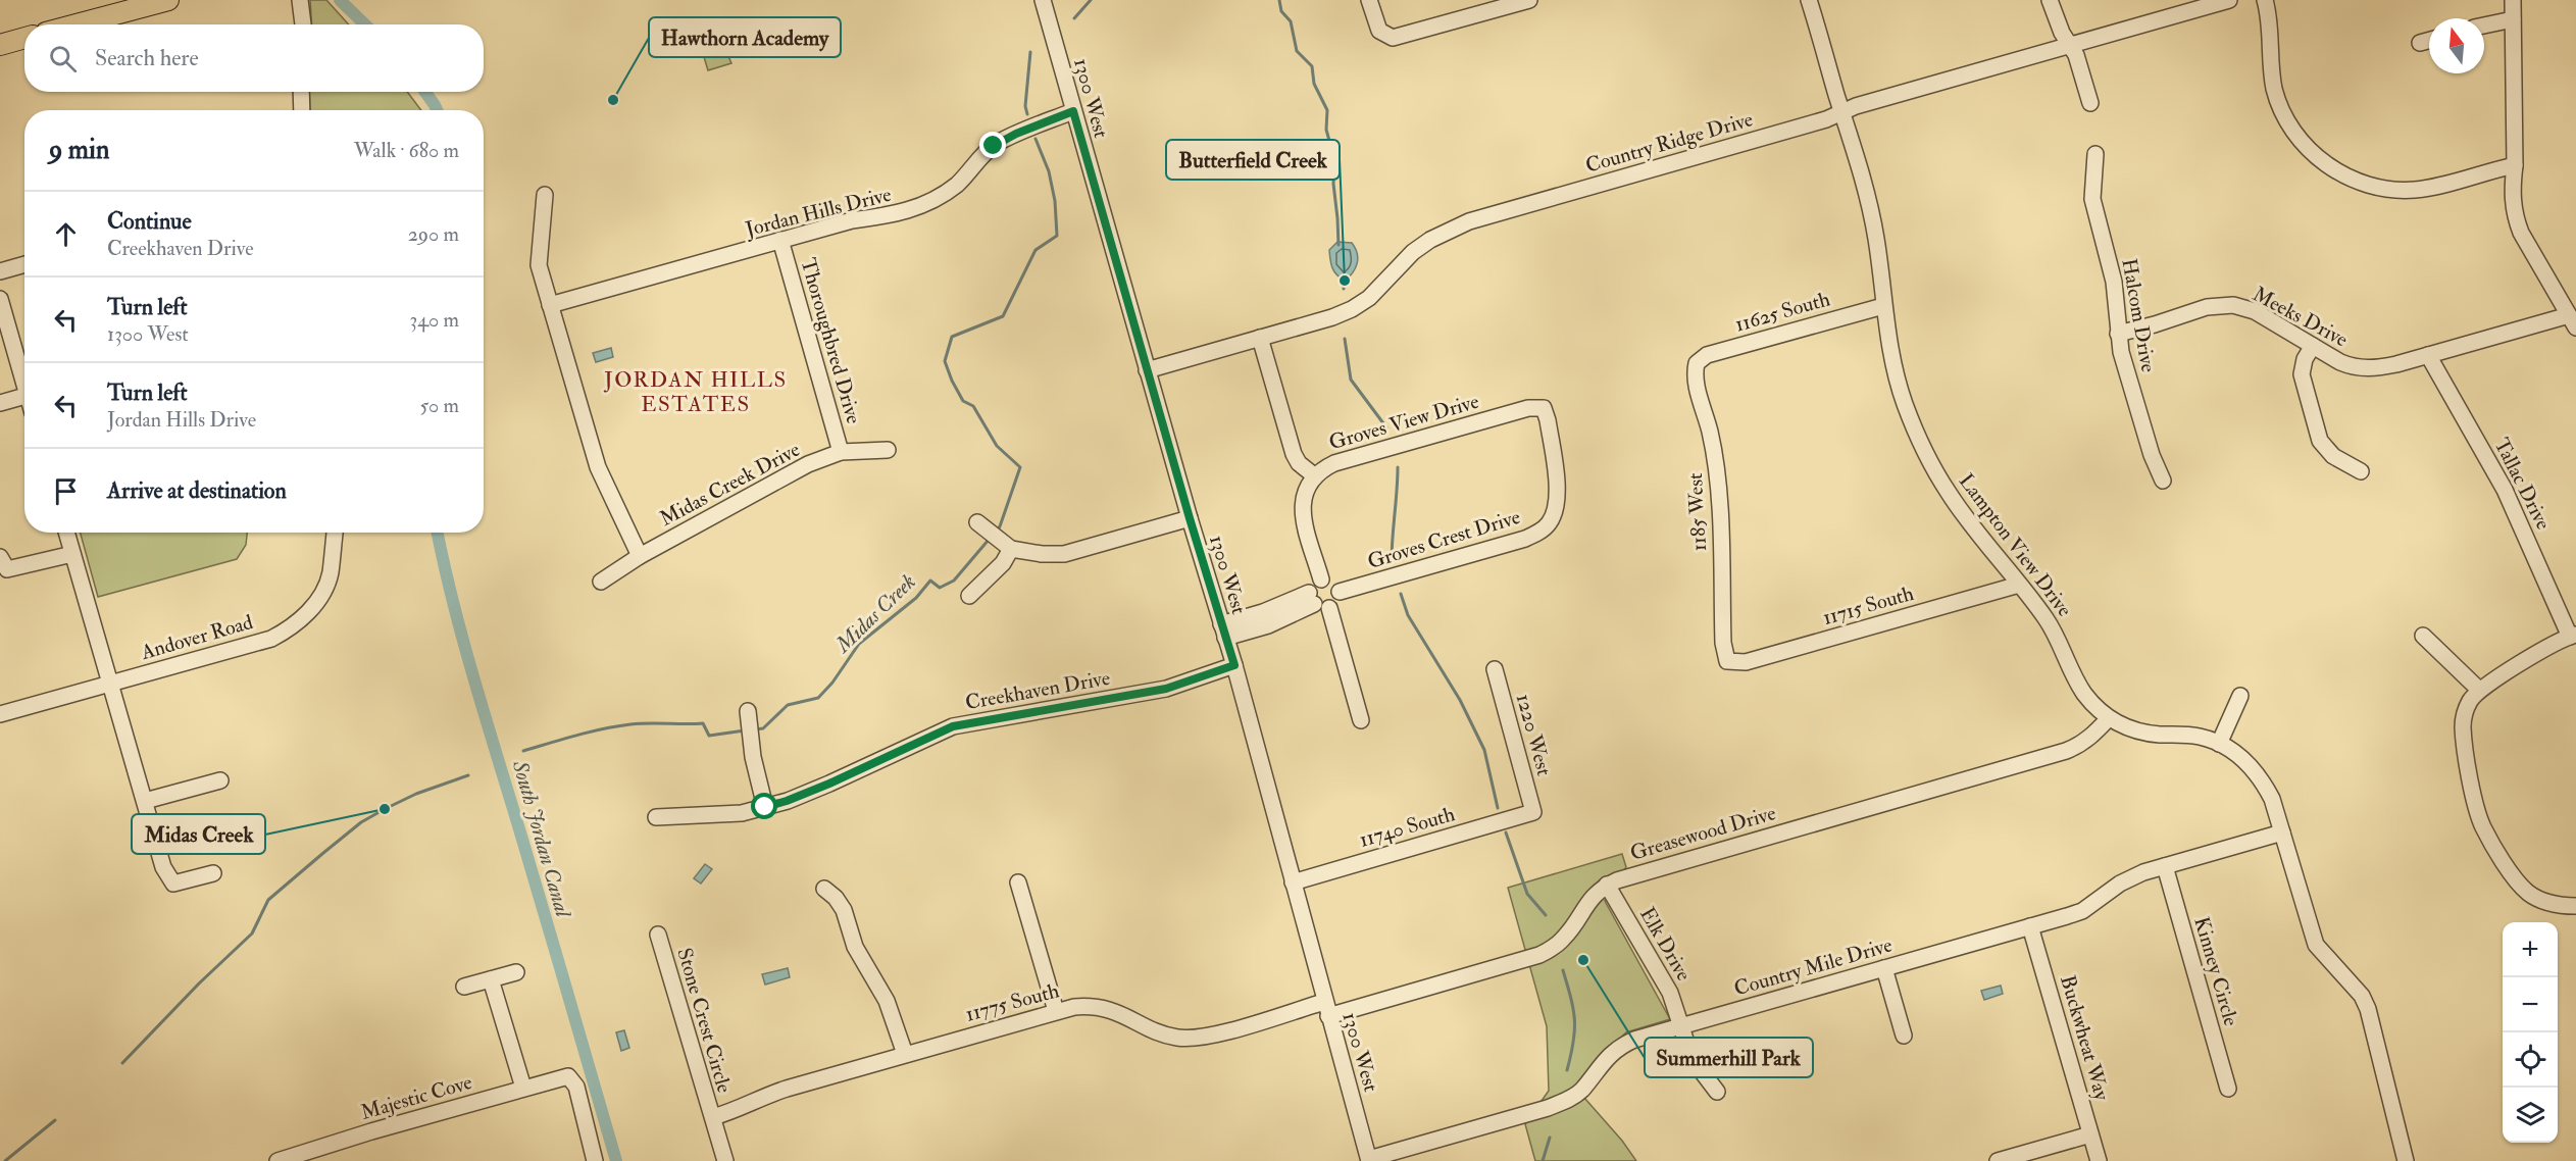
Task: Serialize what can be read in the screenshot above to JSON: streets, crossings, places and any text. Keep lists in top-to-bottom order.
{
  "streets": {
    "street": [
      "1300 West",
      "Country Ridge Drive",
      "Jordan Hills Drive",
      "11625 South",
      "Halcom Drive",
      "Meeks Drive",
      "Thoroughbred Drive",
      "Groves View Drive",
      "Midas Creek Drive",
      "Tallac Drive",
      "1185 West",
      "Groves Crest Drive",
      "Lampton View Drive",
      "11715 South",
      "Andover Road",
      "Creekhaven Drive",
      "1220 West",
      "11740 South",
      "Greasewood Drive",
      "Elk Drive",
      "Country Mile Drive",
      "Kinney Circle",
      "11775 South",
      "Stone Crest Circle",
      "Buckwheat Way",
      "Majestic Cove"
    ]
  },
  "crossings": [
    ["1300 West", "Country Ridge Drive"],
    ["1300 West", "Jordan Hills Drive"],
    ["1300 West", "Creekhaven Drive"],
    ["1300 West", "11740 South"],
    ["1300 West", "Greasewood Drive"],
    ["1300 West", "Country Mile Drive"],
    ["1300 West", "11775 South"],
    ["Country Ridge Drive", "Lampton View Drive"],
    ["Jordan Hills Drive", "Thoroughbred Drive"],
    ["11625 South", "1185 West"],
    ["11625 South", "Lampton View Drive"],
    ["Halcom Drive", "Meeks Drive"],
    ["Meeks Drive", "Tallac Drive"],
    ["Thoroughbred Drive", "Midas Creek Drive"],
    ["Groves View Drive", "Groves Crest Drive"],
    ["1185 West", "11715 South"],
    ["Lampton View Drive", "11715 South"],
    ["Lampton View Drive", "Greasewood Drive"],
    ["Lampton View Drive", "Country Mile Drive"],
    ["1220 West", "11740 South"],
    ["Greasewood Drive", "Elk Drive"],
    ["Greasewood Drive", "11775 South"],
    ["Elk Drive", "Country Mile Drive"],
    ["Country Mile Drive", "Kinney Circle"],
    ["Country Mile Drive", "Buckwheat Way"],
    ["11775 South", "Stone Crest Circle"]
  ],
  "districts": ["JORDAN HILLS ESTATES"],
  "water": ["Midas Creek", "South Jordan Canal"],
  "places": [
    "Hawthorn Academy",
    "Butterfield Creek",
    "Midas Creek",
    "Summerhill Park"
  ],
  "north": "top",
  "page": {
    "search": "Search here",
    "heading": ["9 min", "Walk · 680 m"],
    "list": [
      ["Continue", "Creekhaven Drive", "290 m"],
      ["Turn left", "1300 West", "340 m"],
      ["Turn left", "Jordan Hills Drive", "50 m"],
      "Arrive at destination"
    ],
    "map_buttons": ["+", "−"]
  }
}
